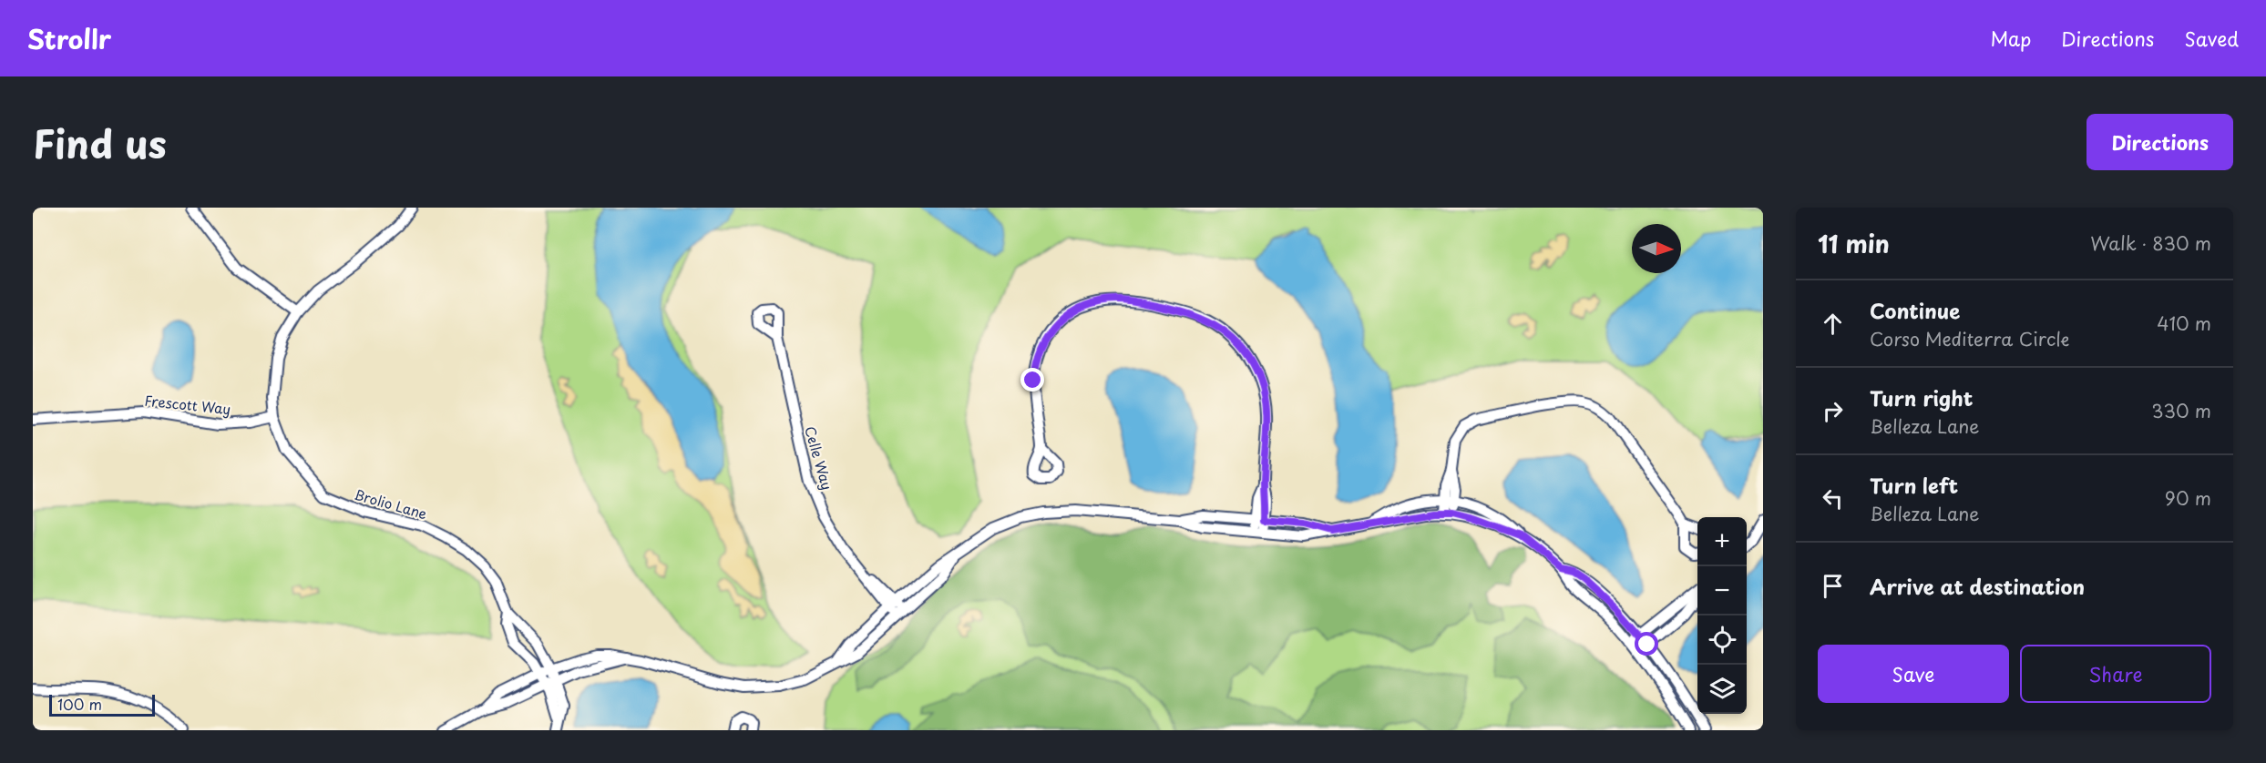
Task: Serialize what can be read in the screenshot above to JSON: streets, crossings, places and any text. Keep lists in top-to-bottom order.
{
  "streets": {
    "street": ["Frescott Way", "Celle Way", "Brolio Lane"]
  },
  "crossings": [
    ["Frescott Way", "Brolio Lane"]
  ],
  "scale_bar": "100 m",
  "north": "right",
  "page": {
    "header": "Strollr",
    "nav": ["Map", "Directions", "Saved"],
    "title": "Find us",
    "buttons": [
      "Directions",
      ["Save", "Share"]
    ],
    "heading": ["11 min", "Walk · 830 m"],
    "list": [
      ["Continue", "Corso Mediterra Circle", "410 m"],
      ["Turn right", "Belleza Lane", "330 m"],
      ["Turn left", "Belleza Lane", "90 m"],
      "Arrive at destination"
    ],
    "map_buttons": ["+", "−"],
    "scale": "100 m"
  }
}
